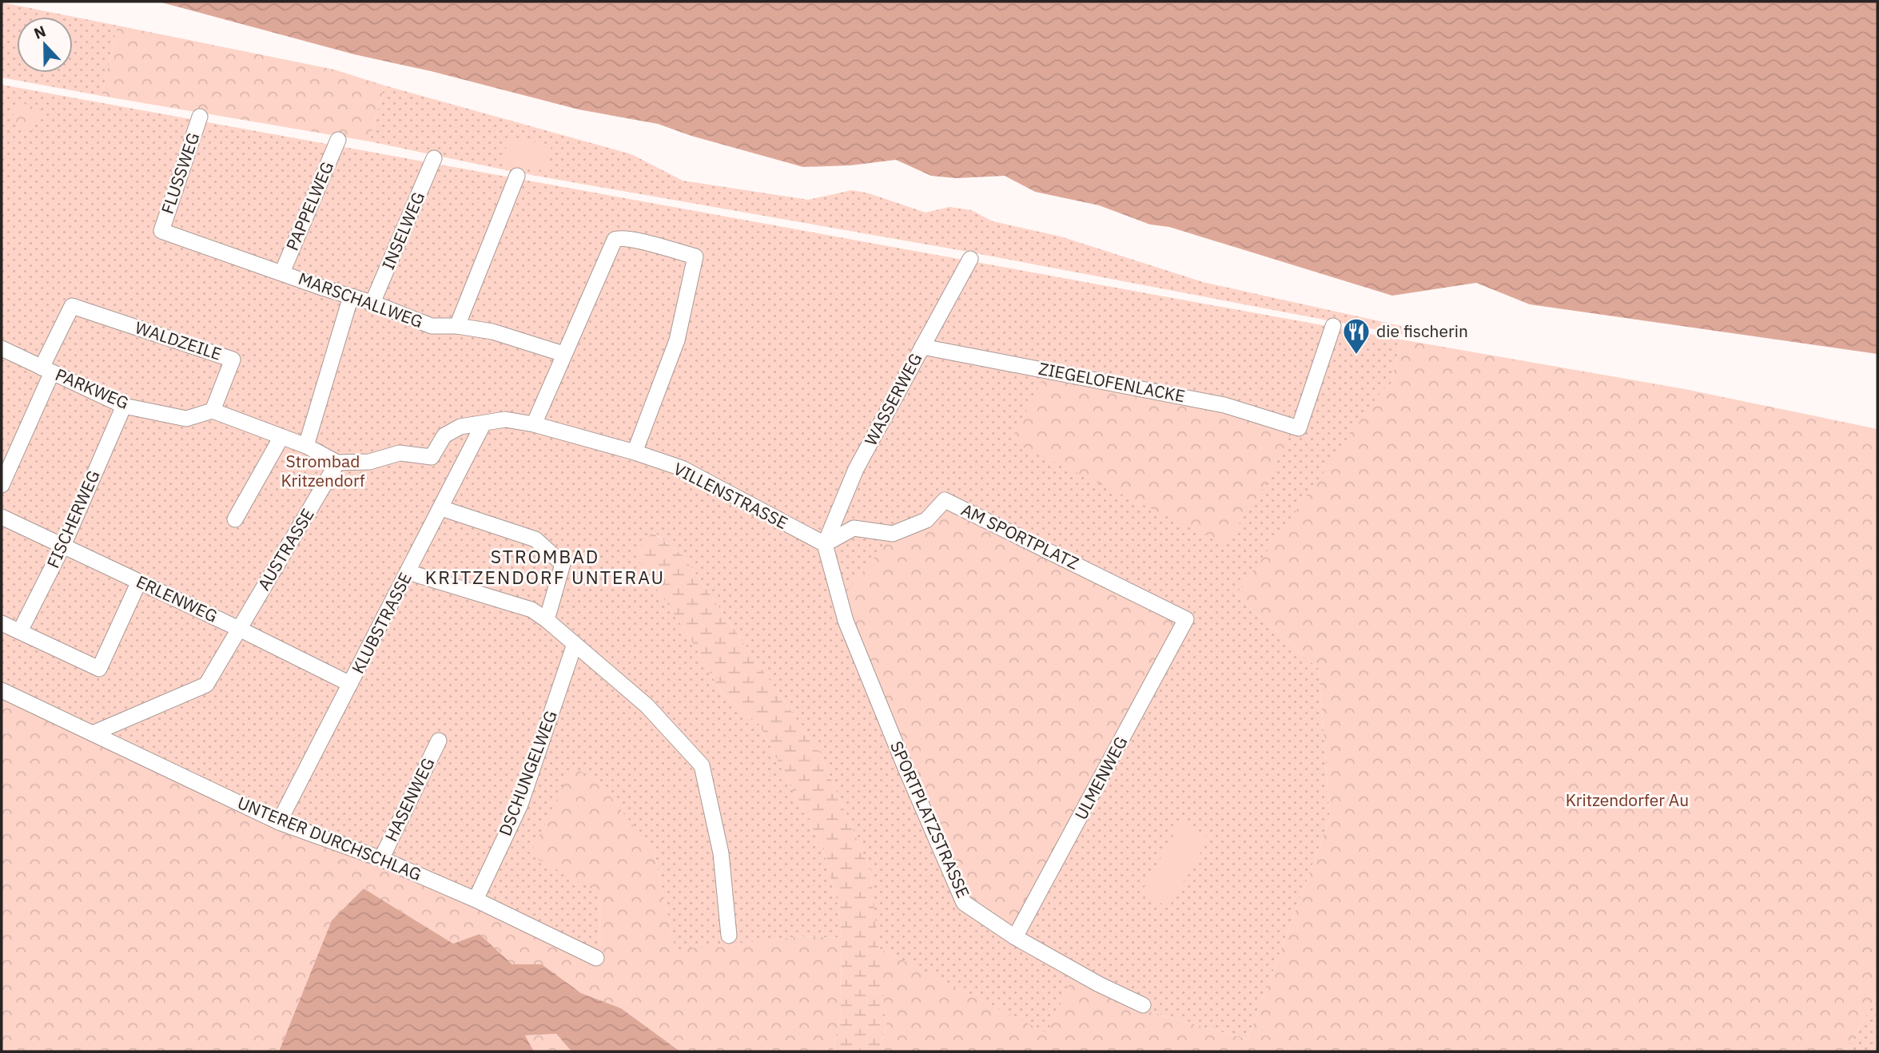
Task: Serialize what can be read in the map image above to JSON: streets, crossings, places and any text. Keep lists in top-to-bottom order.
{
  "streets": {
    "street": [
      "FLUSSWEG",
      "PAPPELWEG",
      "INSELWEG",
      "MARSCHALLWEG",
      "WALDZEILE",
      "ZIEGELOFENLACKE",
      "PARKWEG",
      "WASSERWEG",
      "VILLENSTRASSE",
      "FISCHERWEG",
      "AM SPORTPLATZ",
      "AUSTRASSE",
      "ERLENWEG",
      "KLUBSTRASSE",
      "DSCHUNGELWEG",
      "ULMENWEG",
      "HASENWEG",
      "SPORTPLATZSTRASSE",
      "UNTERER DURCHSCHLAG"
    ]
  },
  "crossings": [
    ["FLUSSWEG", "MARSCHALLWEG"],
    ["PAPPELWEG", "MARSCHALLWEG"],
    ["INSELWEG", "MARSCHALLWEG"],
    ["WALDZEILE", "PARKWEG"],
    ["ZIEGELOFENLACKE", "WASSERWEG"],
    ["PARKWEG", "FISCHERWEG"],
    ["WASSERWEG", "VILLENSTRASSE"],
    ["WASSERWEG", "AM SPORTPLATZ"],
    ["WASSERWEG", "SPORTPLATZSTRASSE"],
    ["VILLENSTRASSE", "AM SPORTPLATZ"],
    ["VILLENSTRASSE", "SPORTPLATZSTRASSE"],
    ["FISCHERWEG", "ERLENWEG"],
    ["AM SPORTPLATZ", "ULMENWEG"],
    ["AM SPORTPLATZ", "SPORTPLATZSTRASSE"],
    ["AUSTRASSE", "ERLENWEG"],
    ["AUSTRASSE", "UNTERER DURCHSCHLAG"],
    ["ERLENWEG", "KLUBSTRASSE"],
    ["KLUBSTRASSE", "UNTERER DURCHSCHLAG"],
    ["DSCHUNGELWEG", "UNTERER DURCHSCHLAG"],
    ["ULMENWEG", "SPORTPLATZSTRASSE"],
    ["HASENWEG", "UNTERER DURCHSCHLAG"]
  ],
  "districts": ["STROMBAD KRITZENDORF UNTERAU"],
  "parks": ["Strombad Kritzendorf", "Kritzendorfer Au"],
  "places": {
    "restaurant": ["die fischerin"]
  },
  "north": "top"
}
